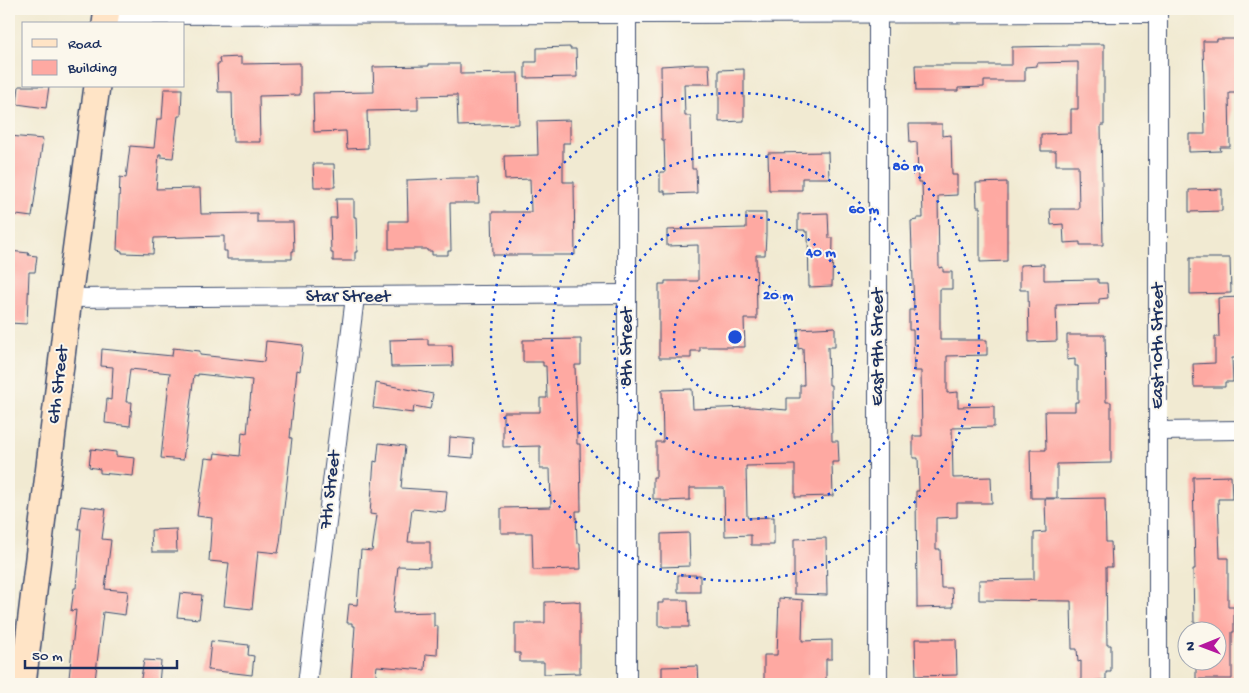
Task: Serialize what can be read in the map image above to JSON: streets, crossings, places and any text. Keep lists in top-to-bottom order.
{
  "streets": {
    "main road": ["6th Street"],
    "street": [
      "Star Street",
      "East 10th Street",
      "8th Street",
      "East 9th Street",
      "7th Street"
    ]
  },
  "crossings": [
    ["Star Street", "8th Street"],
    ["Star Street", "6th Street"],
    ["Star Street", "7th Street"]
  ],
  "legend": ["Road", "Building"],
  "scale_bar": "50 m",
  "north": "left",
  "rings": [
    "80 m",
    "60 m",
    "40 m",
    "20 m"
  ]
}
